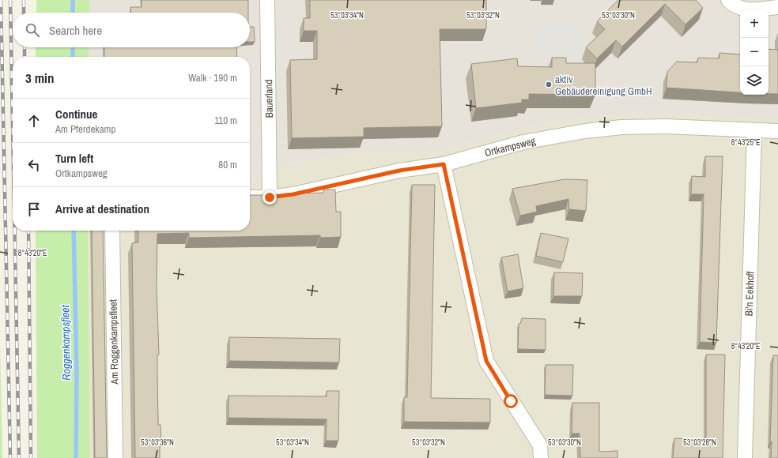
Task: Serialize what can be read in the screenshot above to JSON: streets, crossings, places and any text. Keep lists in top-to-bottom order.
{
  "streets": {
    "street": [
      "Bauerland",
      "Ortkampsweg",
      "Bi'n Eekhoff",
      "Am Roggenkampsfleet"
    ]
  },
  "crossings": [
    ["Bauerland", "Ortkampsweg"],
    ["Ortkampsweg", "Bi'n Eekhoff"]
  ],
  "water": ["Roggenkampsfleet"],
  "places": ["aktiv Gebäudereinigung GmbH"],
  "page": {
    "map_buttons": ["+", "−"],
    "search": "Search here",
    "heading": ["3 min", "Walk · 190 m"],
    "list": [
      ["Continue", "Am Pferdekamp", "110 m"],
      ["Turn left", "Ortkampsweg", "80 m"],
      "Arrive at destination"
    ]
  },
  "coordinates": [
    "53°03'34\"N",
    "53°03'32\"N",
    "53°03'30\"N",
    "8°43'25\"E",
    "8°43'20\"E",
    "53°03'36\"N",
    "53°03'28\"N"
  ]
}
